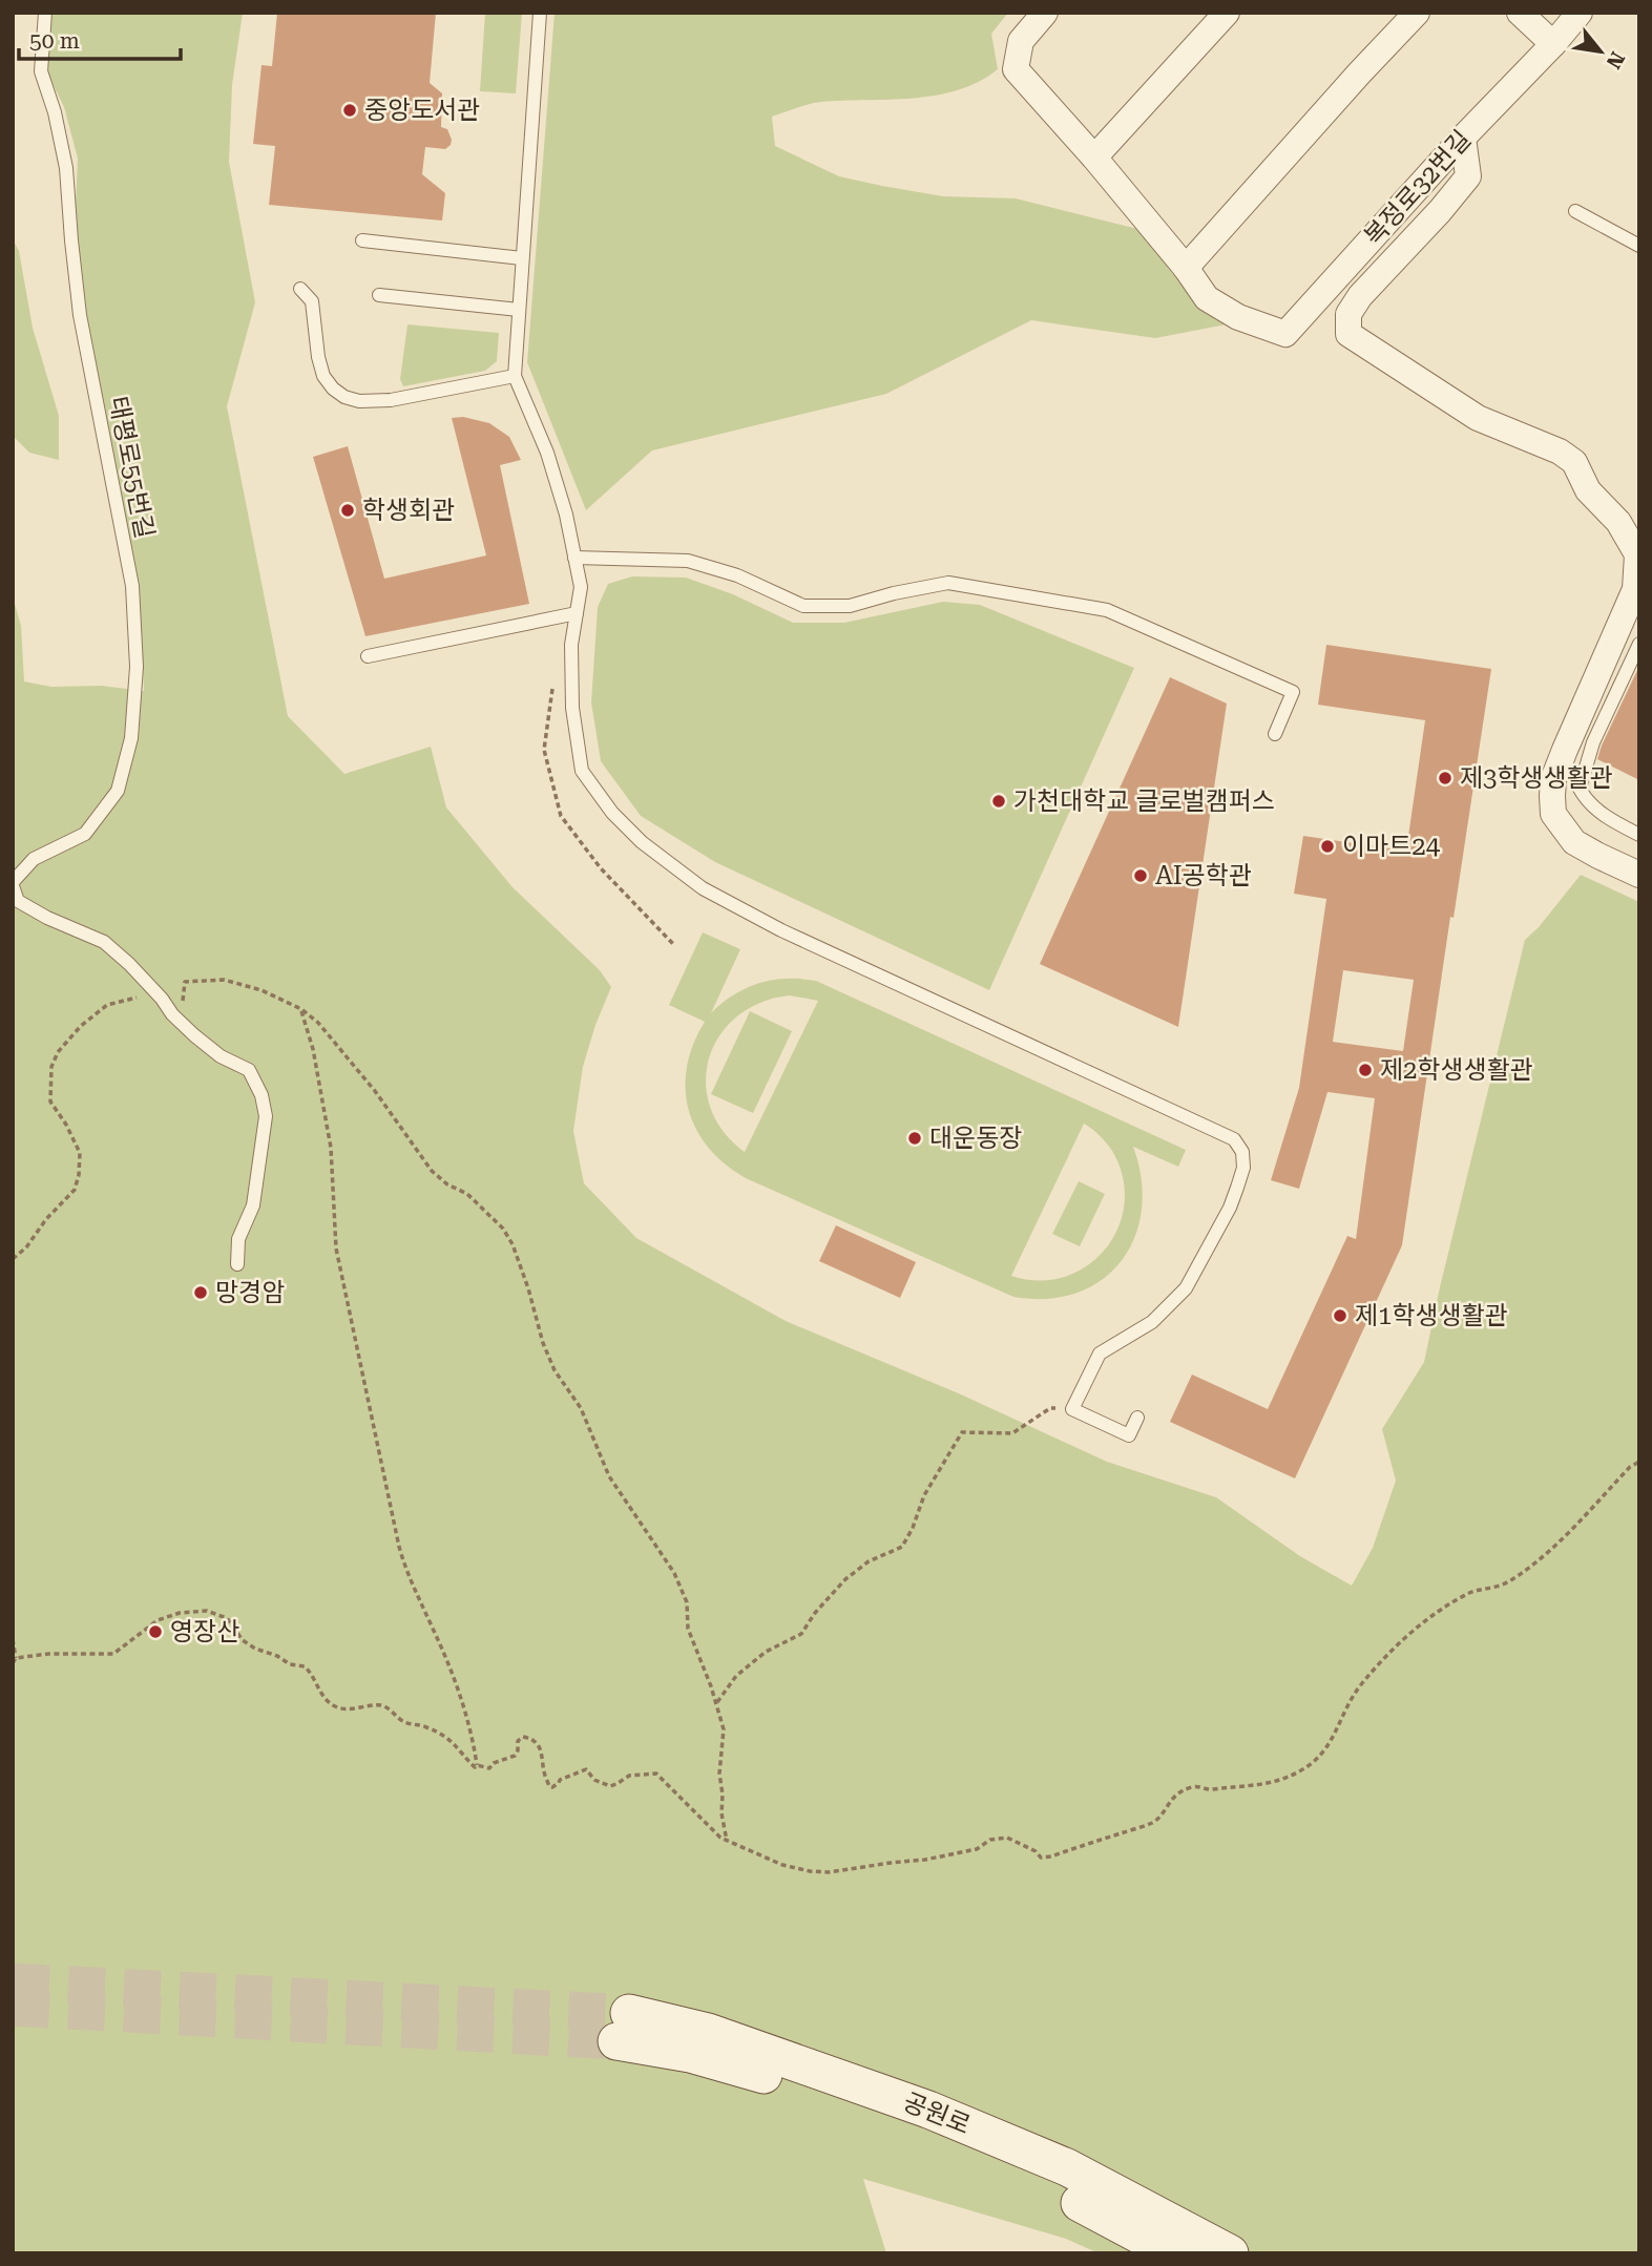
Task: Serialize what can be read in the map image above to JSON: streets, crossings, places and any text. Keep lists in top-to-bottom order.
{
  "streets": {
    "main road": ["공원로"],
    "street": ["복정로32번길"],
    "lane": ["태평로55번길"]
  },
  "places": [
    "중앙도서관",
    "학생회관",
    "제3학생생활관",
    "가천대학교 글로벌캠퍼스",
    "이마트24",
    "AI공학관",
    "제2학생생활관",
    "대운동장",
    "망경암",
    "제1학생생활관",
    "영장산"
  ],
  "scale_bar": "50 m",
  "north": "bottom right"
}
